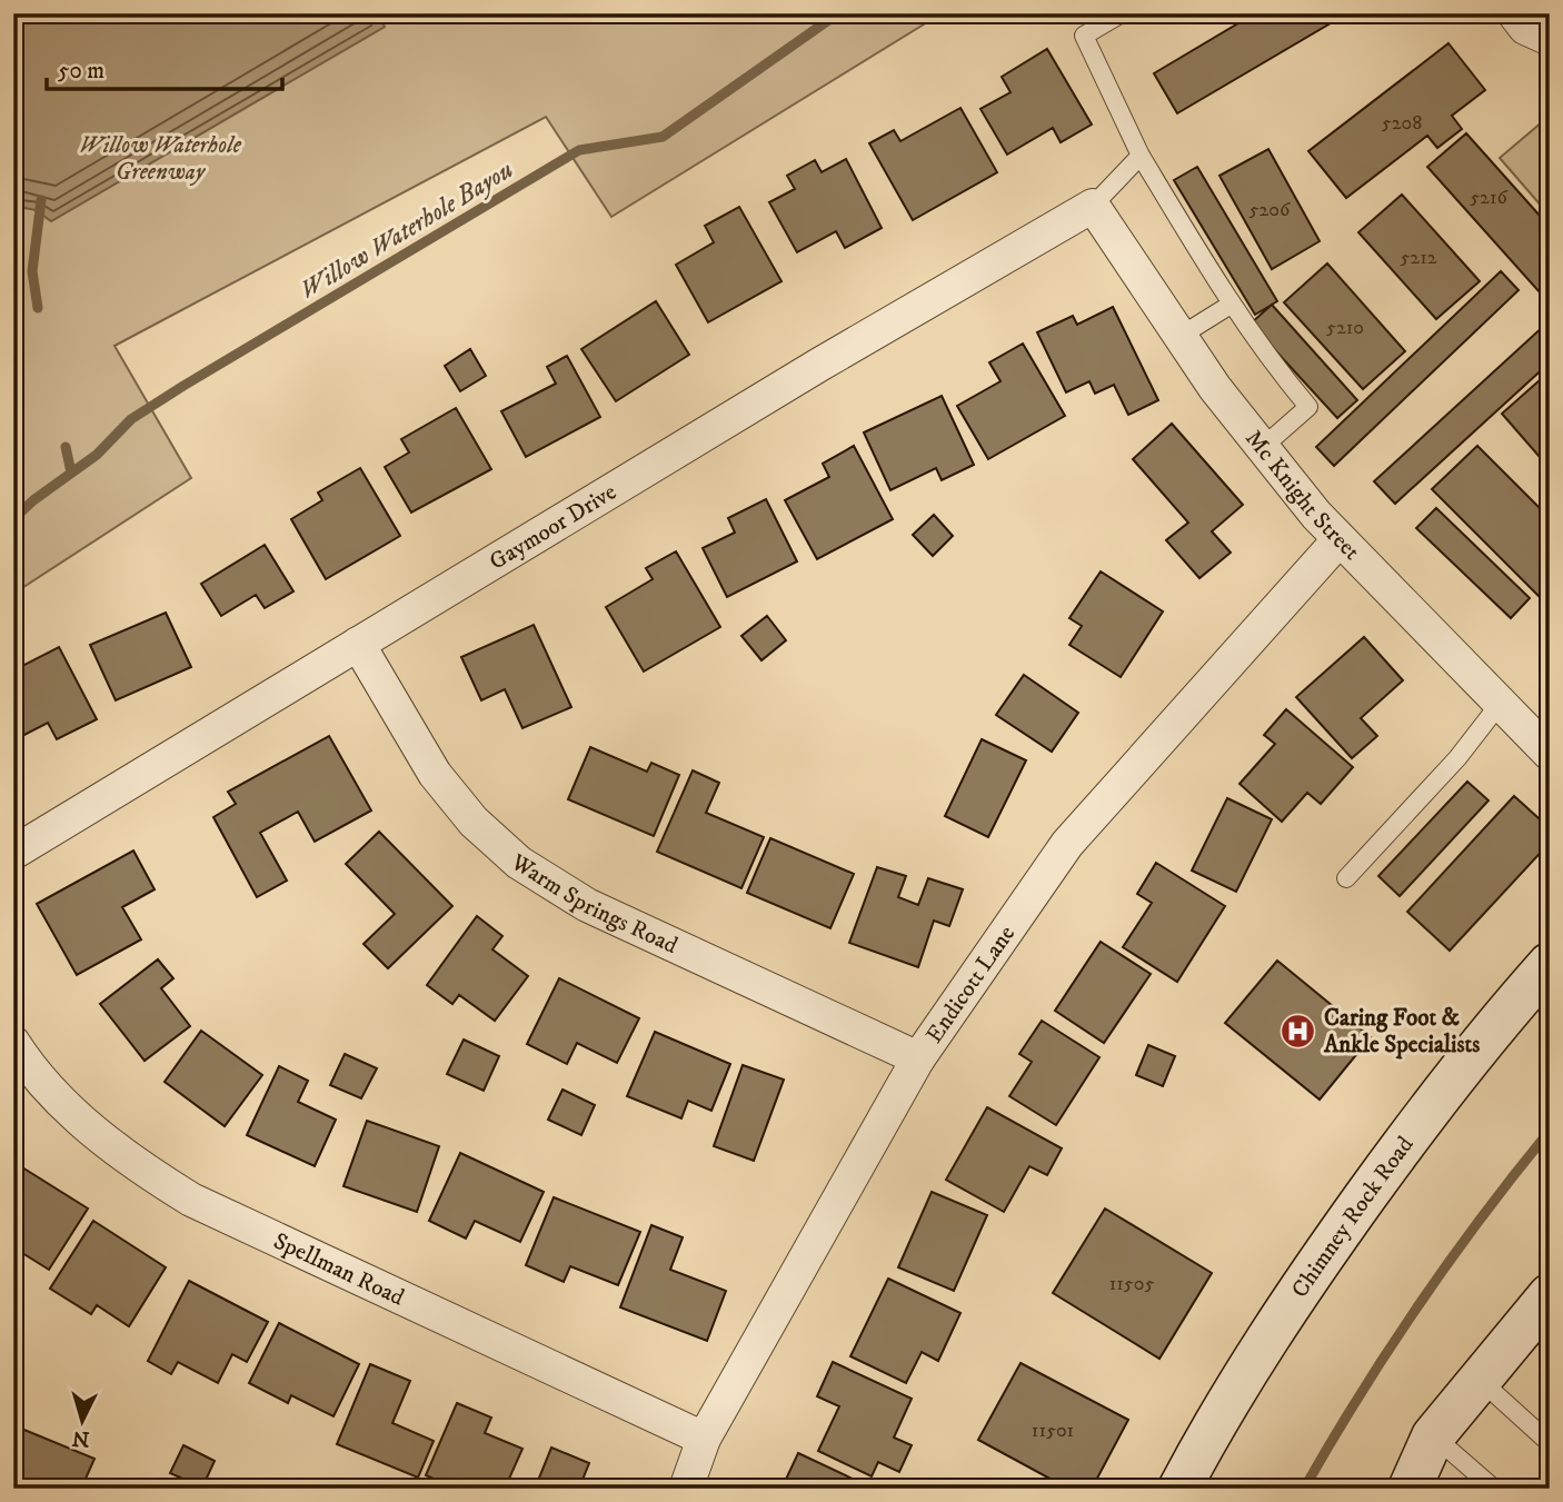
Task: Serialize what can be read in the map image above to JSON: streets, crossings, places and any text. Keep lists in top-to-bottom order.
{
  "streets": {
    "main road": ["Chimney Rock Road"],
    "street": [
      "Mc Knight Street",
      "Gaymoor Drive",
      "Warm Springs Road",
      "Endicott Lane",
      "Spellman Road"
    ]
  },
  "crossings": [
    ["Mc Knight Street", "Gaymoor Drive"],
    ["Mc Knight Street", "Endicott Lane"],
    ["Gaymoor Drive", "Warm Springs Road"],
    ["Warm Springs Road", "Endicott Lane"],
    ["Endicott Lane", "Spellman Road"]
  ],
  "water": ["Willow Waterhole Bayou"],
  "parks": ["Willow Waterhole Greenway"],
  "places": {
    "hospital": ["Caring Foot & Ankle Specialists"]
  },
  "house_numbers": [
    "5208",
    "5216",
    "5206",
    "5212",
    "5210",
    "11505",
    "11501"
  ],
  "scale_bar": "50 m",
  "north": "bottom"
}
